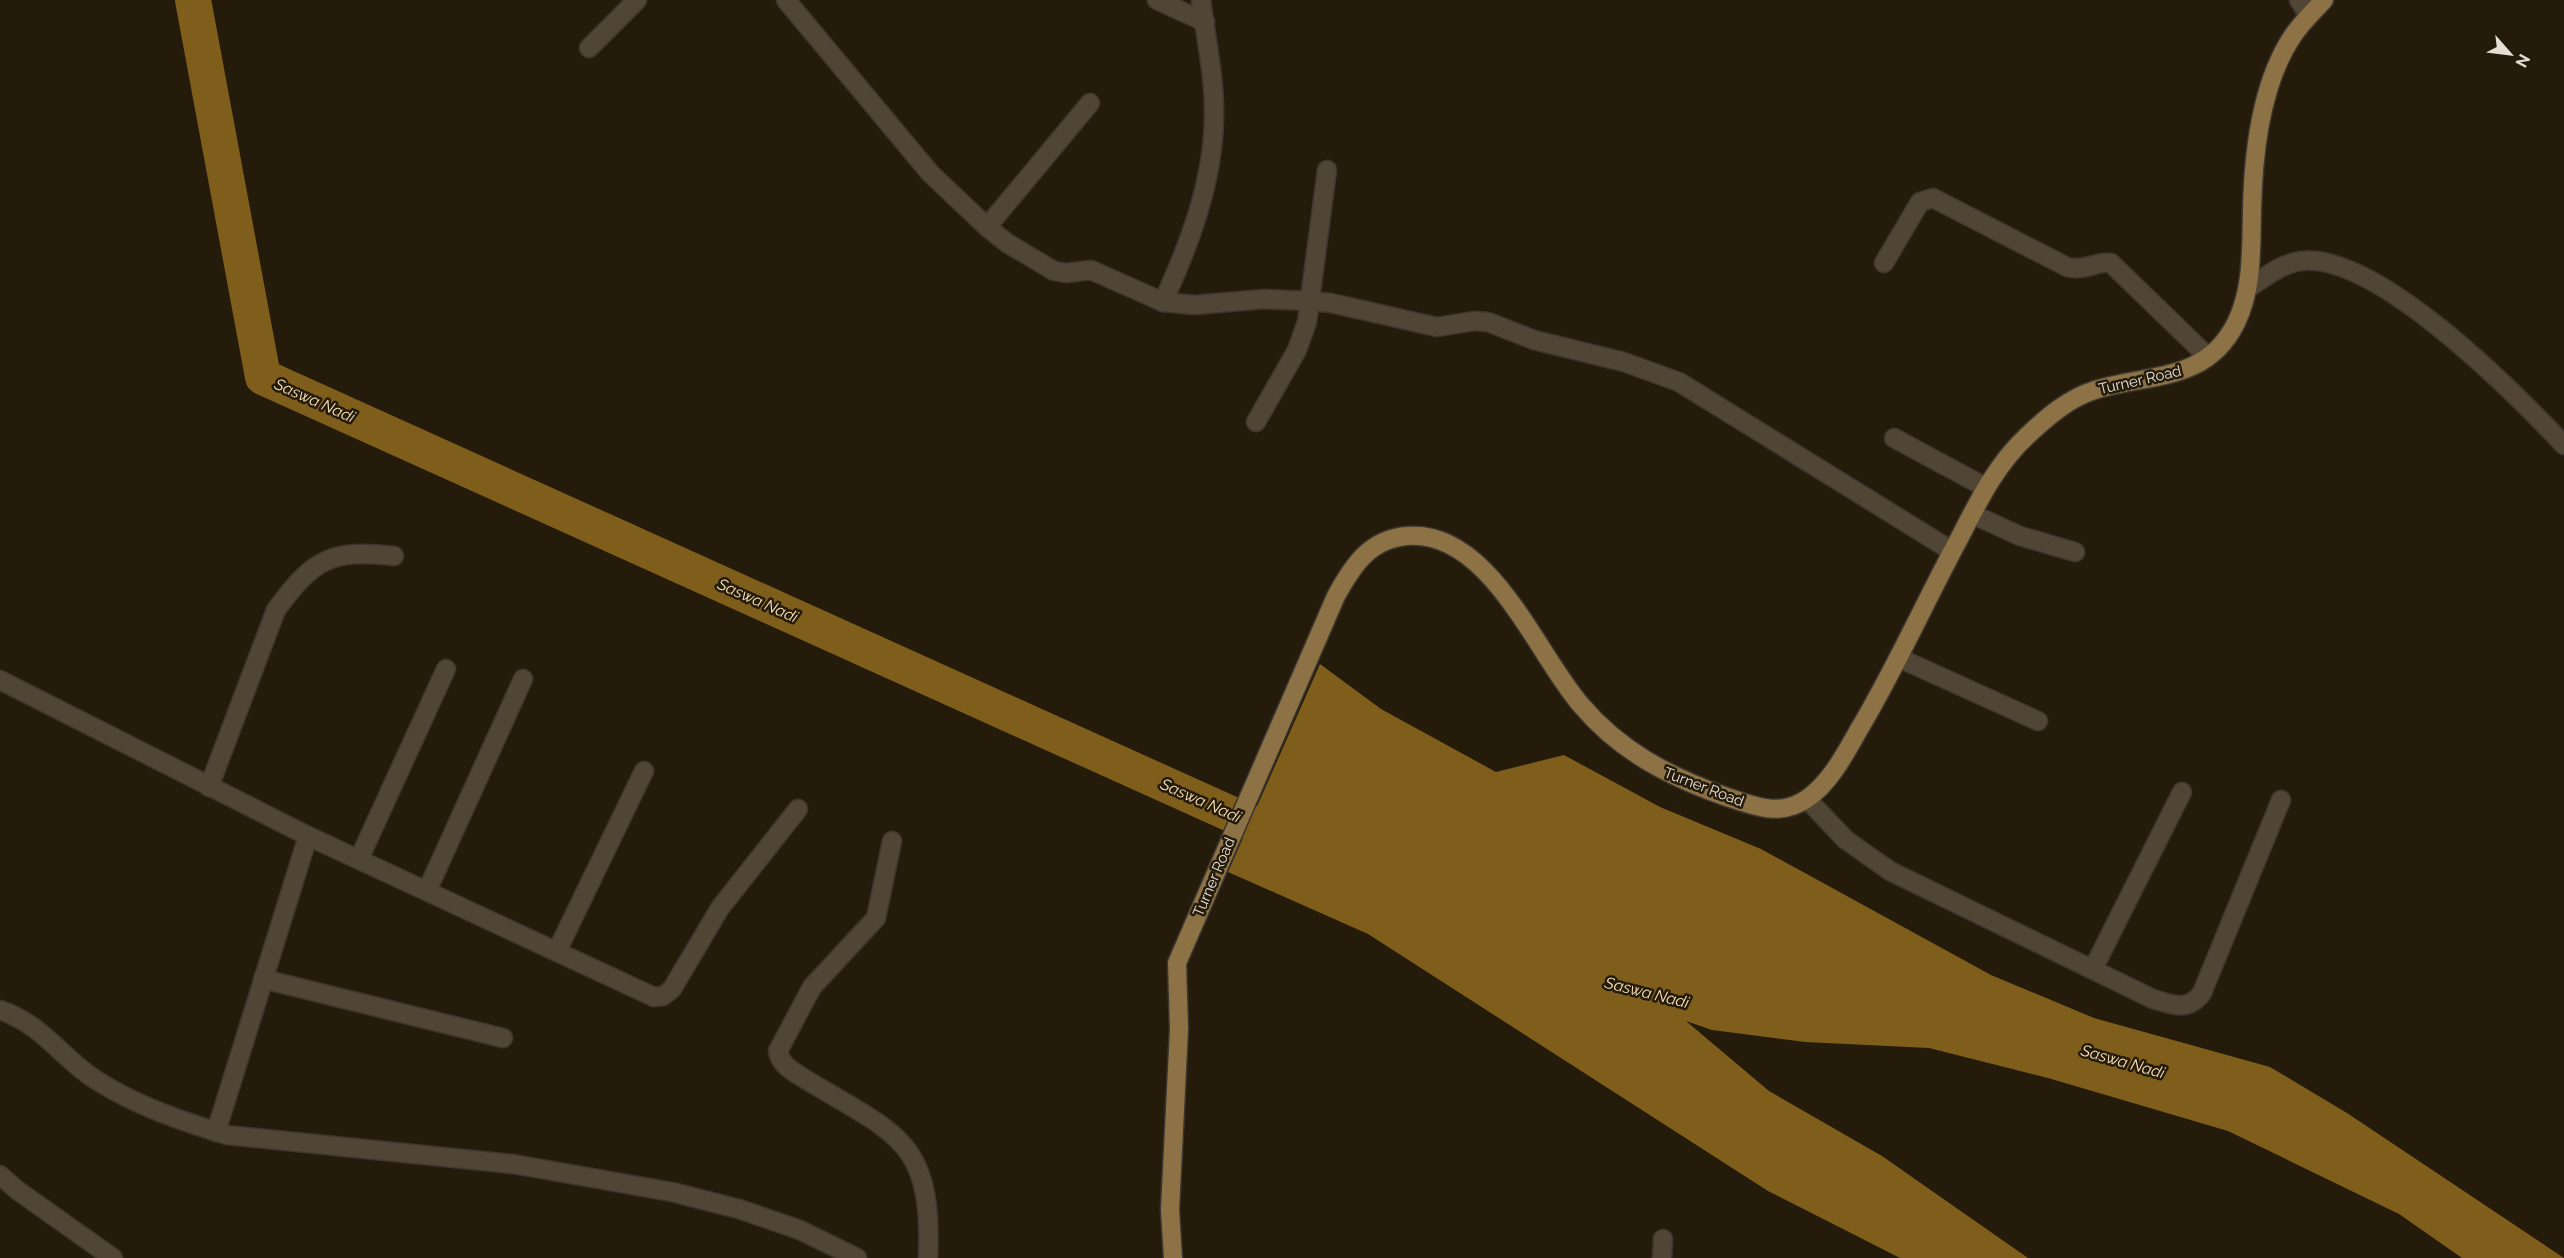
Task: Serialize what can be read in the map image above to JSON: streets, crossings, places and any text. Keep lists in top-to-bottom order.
{
  "streets": {
    "main road": ["Turner Road"]
  },
  "water": ["Saswa Nadi"],
  "north": "bottom right"
}
